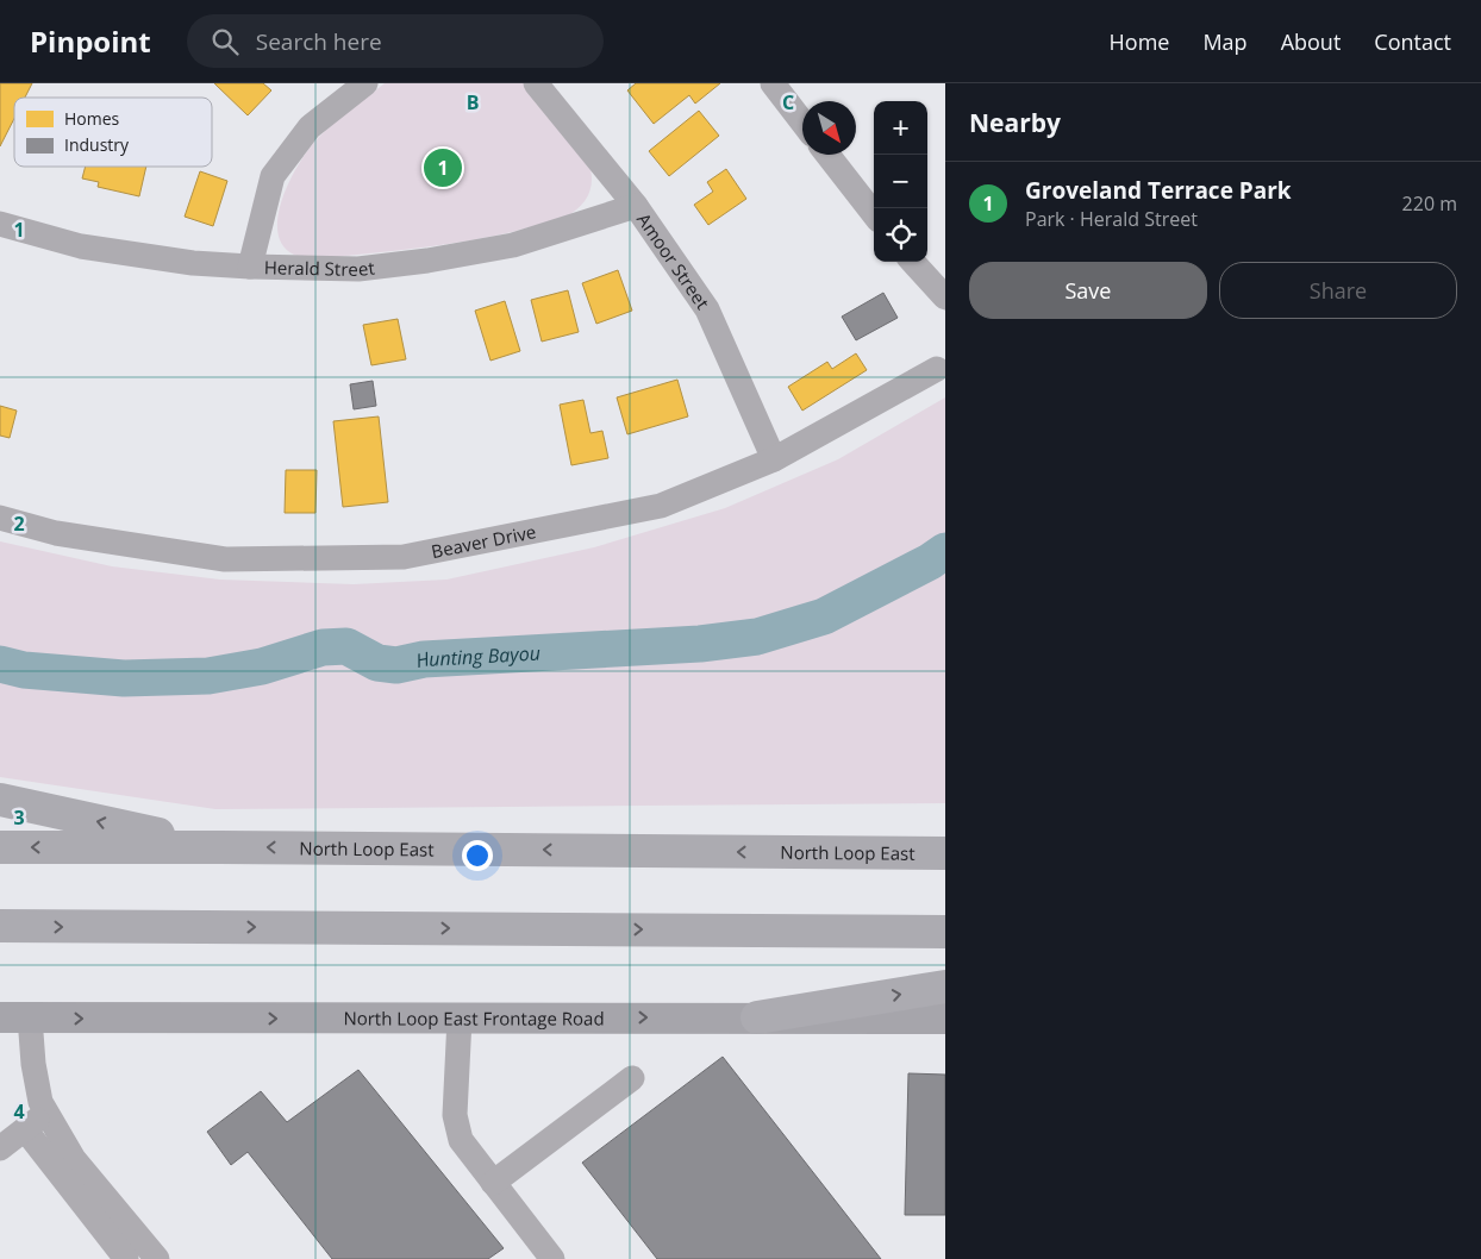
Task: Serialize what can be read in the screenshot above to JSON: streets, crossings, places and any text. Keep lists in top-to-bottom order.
{
  "streets": {
    "highway": ["North Loop East"],
    "main road": ["North Loop East Frontage Road"],
    "street": ["Amoor Street", "Herald Street", "Beaver Drive"]
  },
  "crossings": [
    ["Amoor Street", "Herald Street"],
    ["Amoor Street", "Beaver Drive"]
  ],
  "one_way": ["North Loop East Frontage Road"],
  "water": ["Hunting Bayou"],
  "legend": ["Homes", "Industry"],
  "north": "bottom right",
  "page": {
    "header": "Pinpoint",
    "search": "Search here",
    "nav": [
      "Home",
      "Map",
      "About",
      "Contact"
    ],
    "heading": "Nearby",
    "map_buttons": ["+", "−"],
    "pins": "1",
    "list": [
      {
        "mark": "1",
        "name": "Groveland Terrace Park",
        "note": "Park · Herald Street",
        "value": "220 m"
      }
    ],
    "buttons": ["Save", "Share"]
  },
  "grid": {
    "columns": ["B", "C"],
    "rows": [
      "1",
      "2",
      "3",
      "4"
    ]
  }
}
